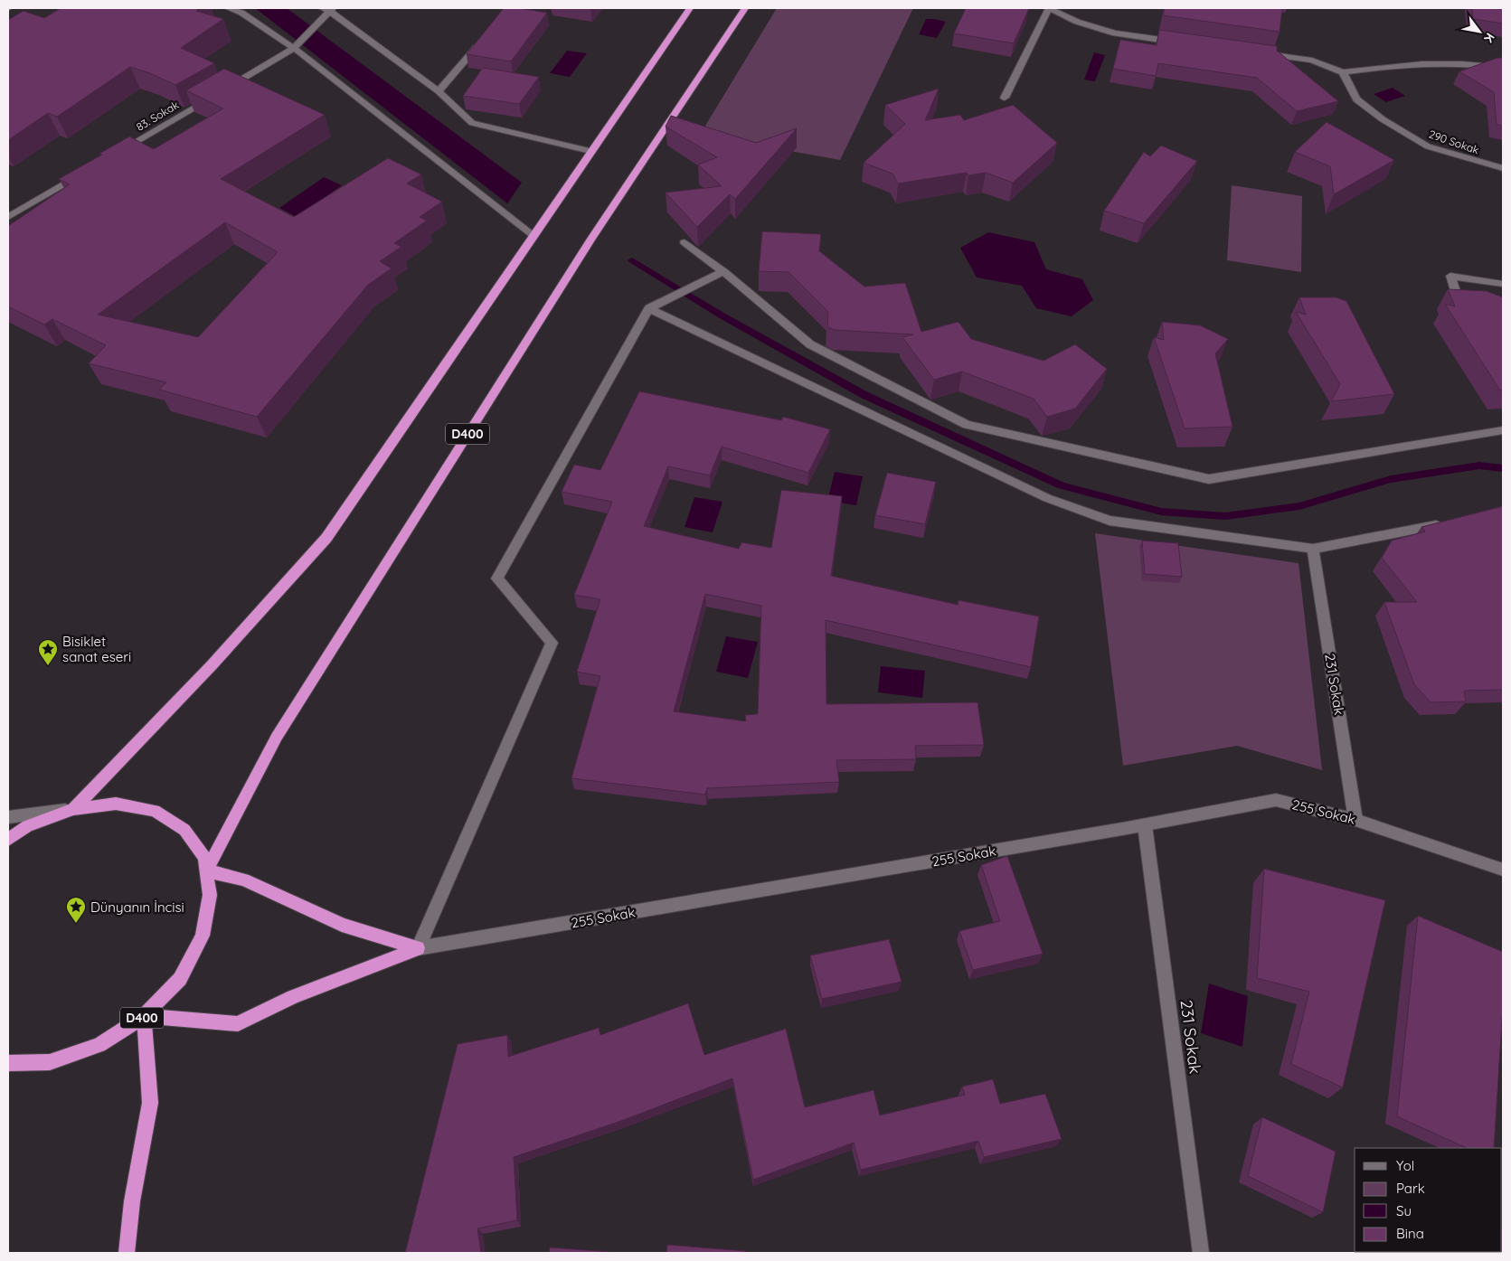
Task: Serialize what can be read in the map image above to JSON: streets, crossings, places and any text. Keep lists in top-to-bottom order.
{
  "streets": {
    "highway": ["D400"],
    "street": [
      "83. Sokak",
      "290 Sokak",
      "231 Sokak",
      "255 Sokak"
    ]
  },
  "crossings": [
    ["231 Sokak", "255 Sokak"]
  ],
  "places": {
    "place": ["Bisiklet sanat eseri", "Dünyanın İncisi"]
  },
  "legend": [
    "Yol",
    "Park",
    "Su",
    "Bina"
  ],
  "north": "bottom right"
}
